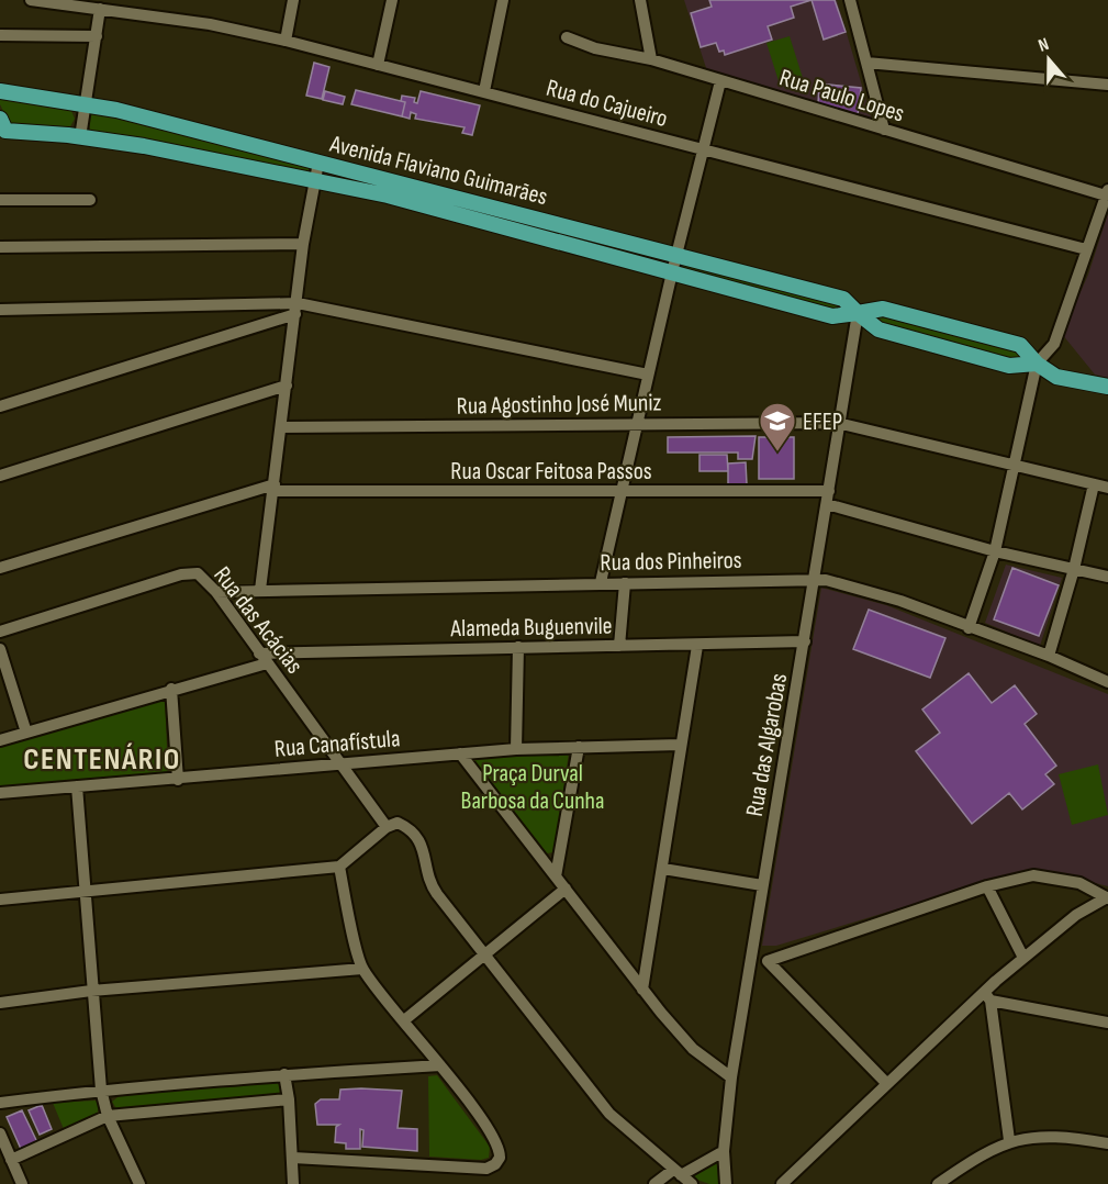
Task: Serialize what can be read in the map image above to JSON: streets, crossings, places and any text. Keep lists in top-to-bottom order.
{
  "streets": {
    "main road": ["Avenida Flaviano Guimarães"],
    "street": [
      "Rua Paulo Lopes",
      "Rua do Cajueiro",
      "Rua Agostinho José Muniz",
      "Rua Oscar Feitosa Passos",
      "Rua dos Pinheiros",
      "Rua das Acácias",
      "Alameda Buguenvile",
      "Rua Canafístula",
      "Rua das Algarobas"
    ]
  },
  "crossings": [
    ["Avenida Flaviano Guimarães", "Rua das Algarobas"],
    ["Rua Agostinho José Muniz", "Rua das Algarobas"],
    ["Rua Oscar Feitosa Passos", "Rua das Algarobas"],
    ["Rua dos Pinheiros", "Rua das Acácias"],
    ["Rua dos Pinheiros", "Rua das Algarobas"],
    ["Rua das Acácias", "Alameda Buguenvile"],
    ["Rua das Acácias", "Rua Canafístula"],
    ["Alameda Buguenvile", "Rua das Algarobas"]
  ],
  "districts": ["CENTENÁRIO"],
  "parks": ["Praça Durval Barbosa da Cunha"],
  "places": {
    "school or university": ["EFEP"]
  },
  "north": "top"
}
